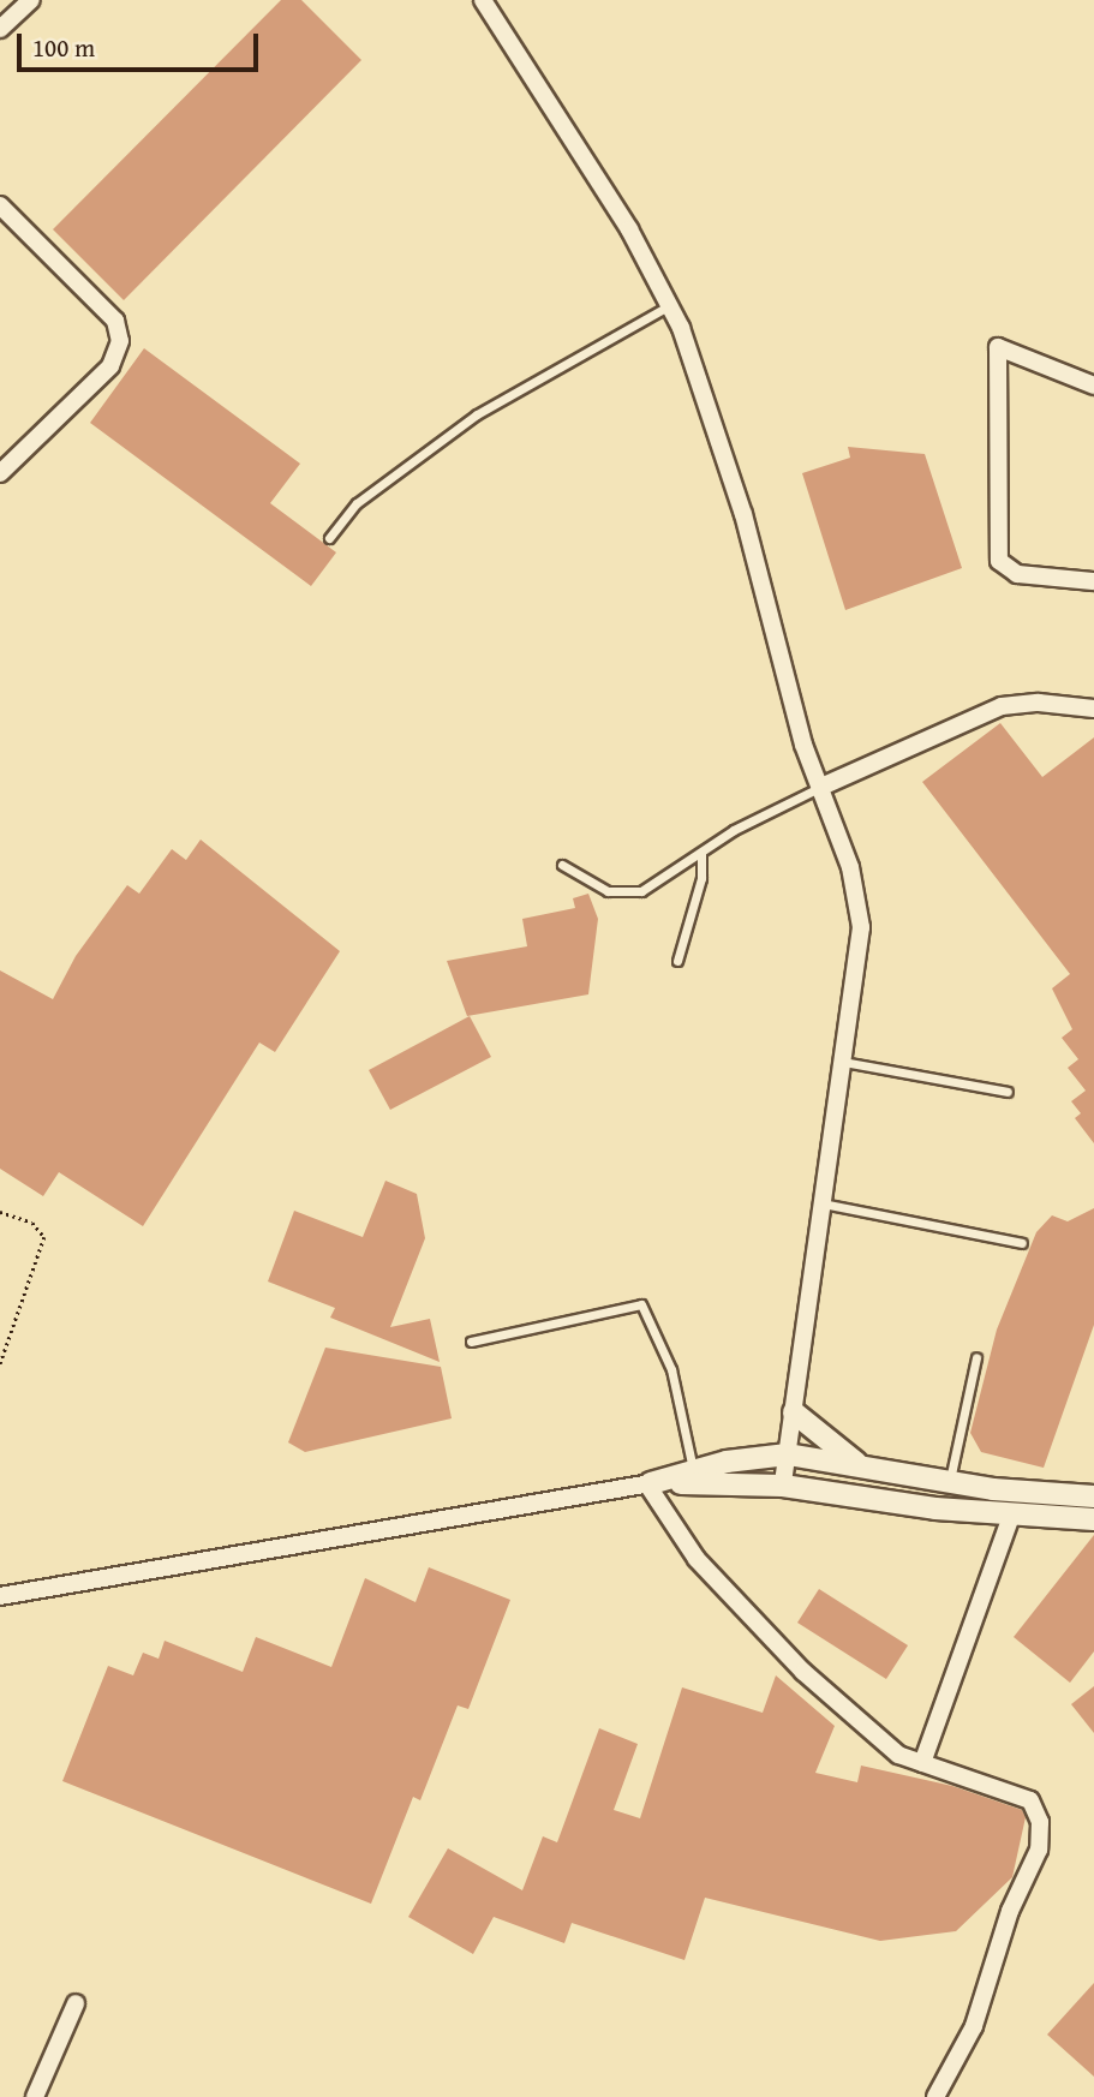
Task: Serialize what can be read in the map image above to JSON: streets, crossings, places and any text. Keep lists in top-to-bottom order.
{
  "scale_bar": "100 m"
}
